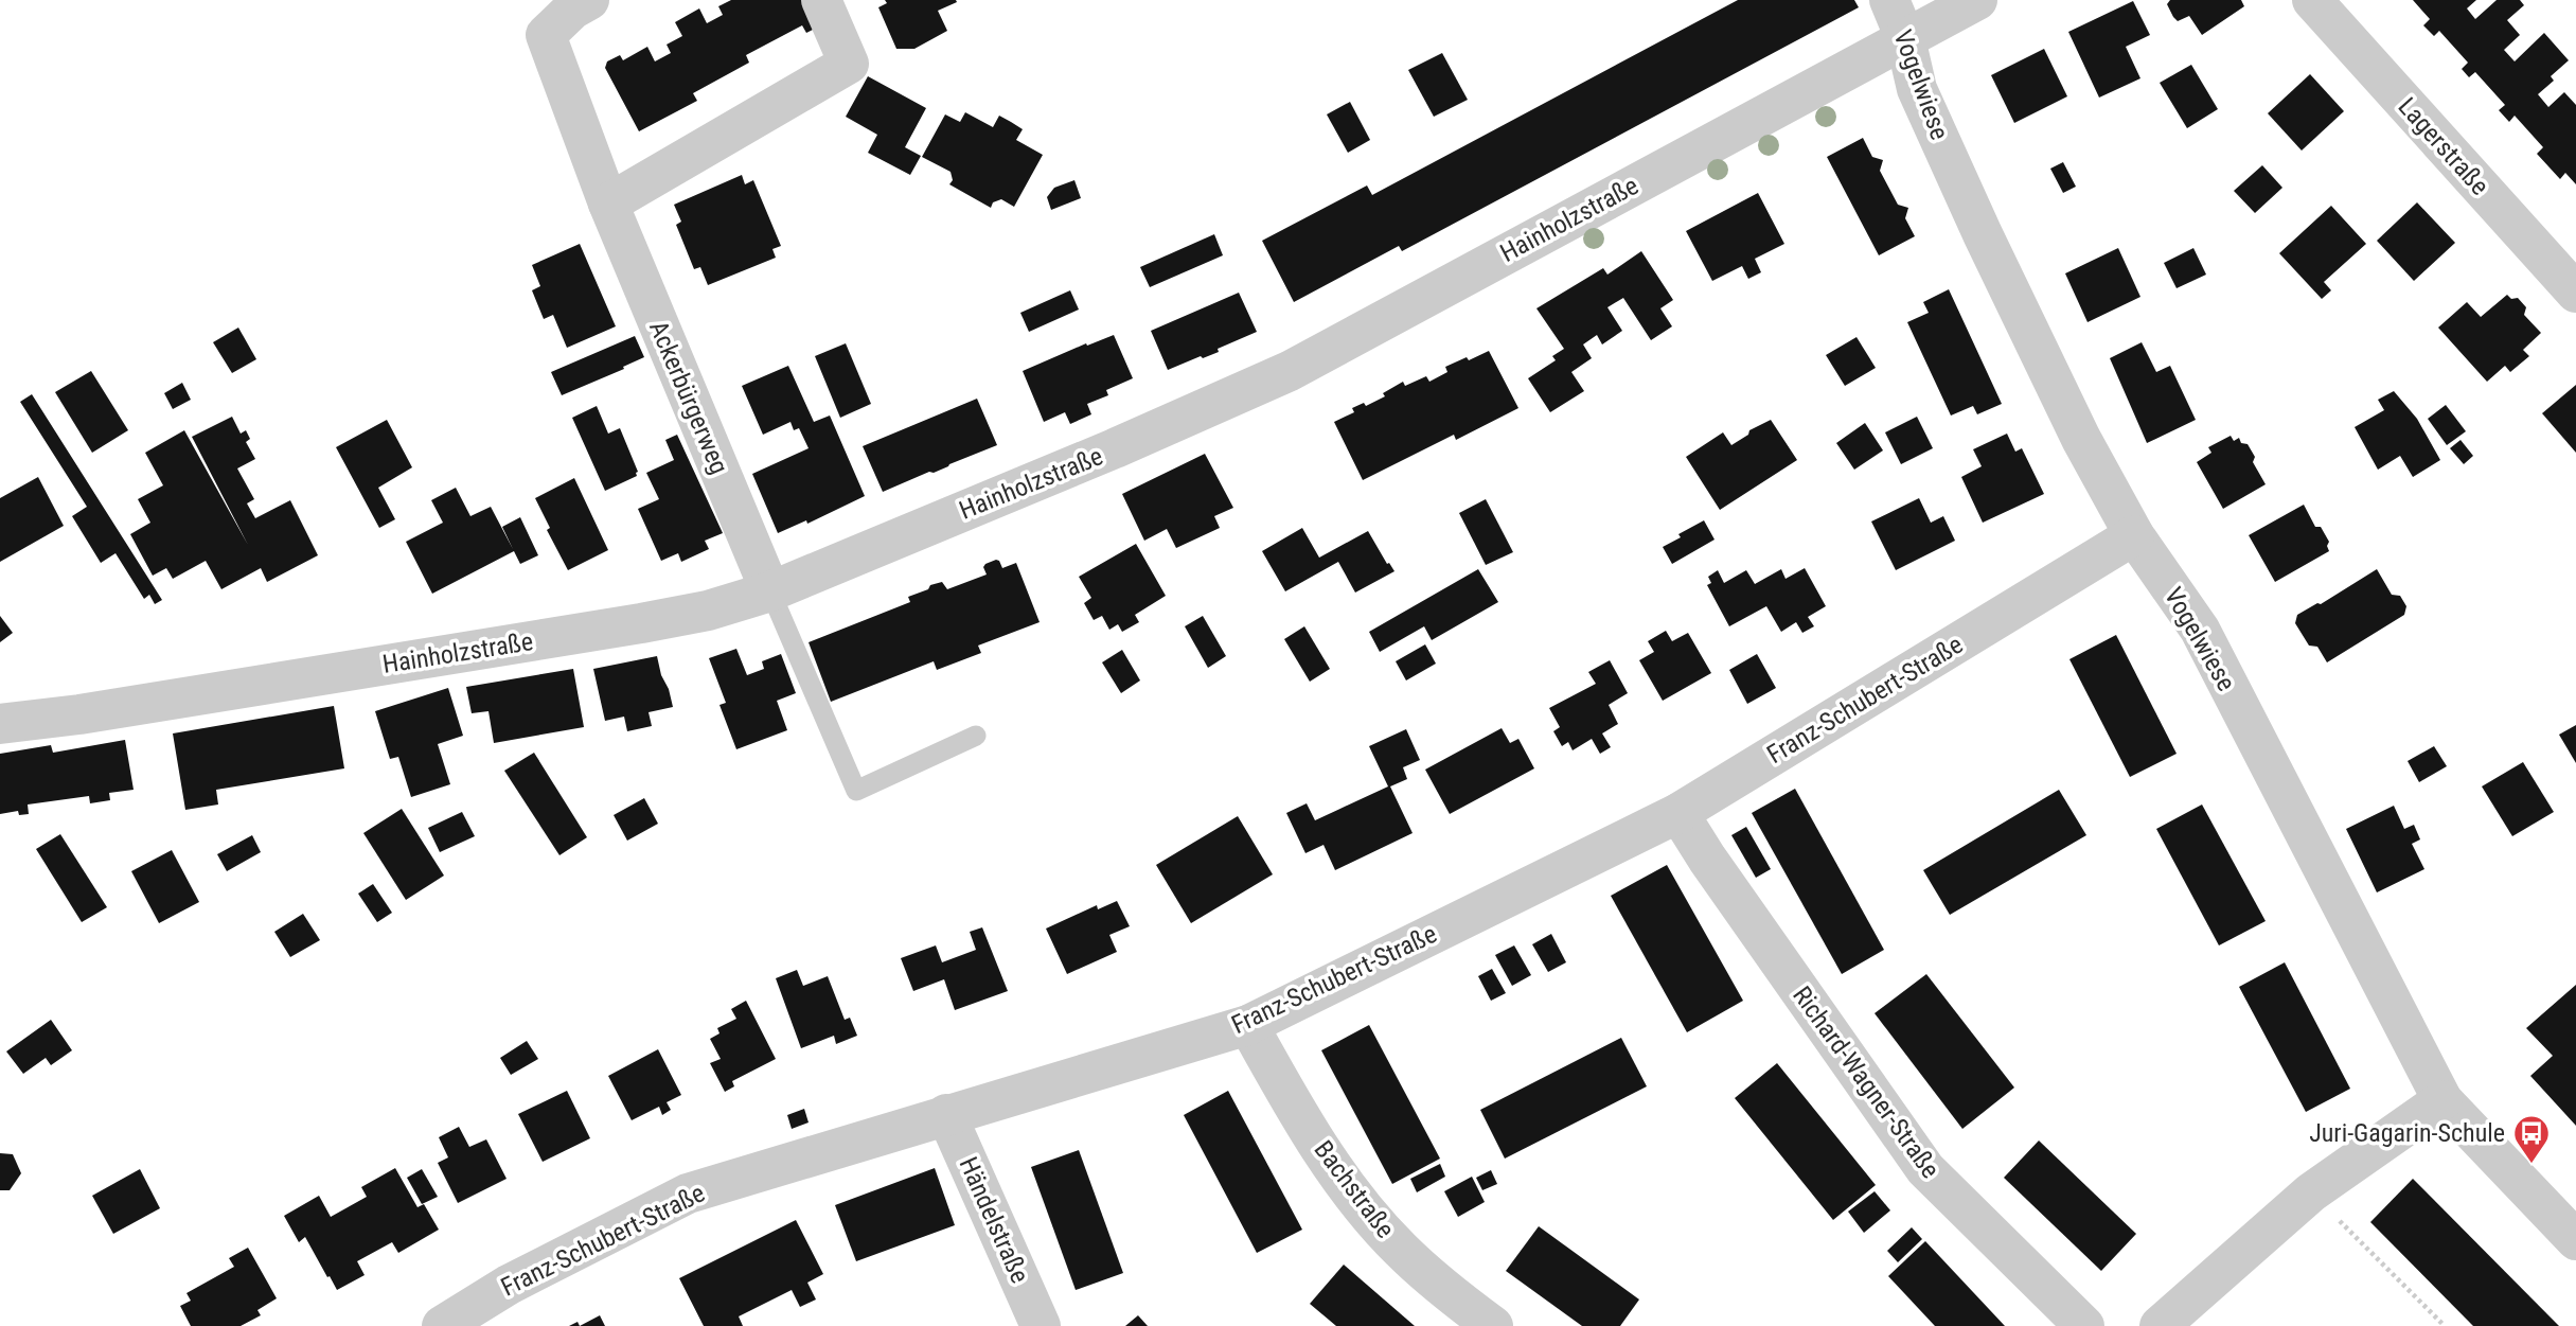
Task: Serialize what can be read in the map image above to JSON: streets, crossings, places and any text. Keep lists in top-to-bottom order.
{
  "streets": {
    "street": [
      "Vogelwiese",
      "Lagerstraße",
      "Hainholzstraße",
      "Ackerbürgerweg",
      "Franz-Schubert-Straße",
      "Richard-Wagner-Straße",
      "Bachstraße",
      "Händelstraße"
    ]
  },
  "crossings": [
    ["Vogelwiese", "Hainholzstraße"],
    ["Vogelwiese", "Franz-Schubert-Straße"],
    ["Hainholzstraße", "Ackerbürgerweg"],
    ["Franz-Schubert-Straße", "Richard-Wagner-Straße"],
    ["Franz-Schubert-Straße", "Bachstraße"],
    ["Franz-Schubert-Straße", "Händelstraße"]
  ],
  "places": {
    "bus stop": ["Juri-Gagarin-Schule"]
  }
}
